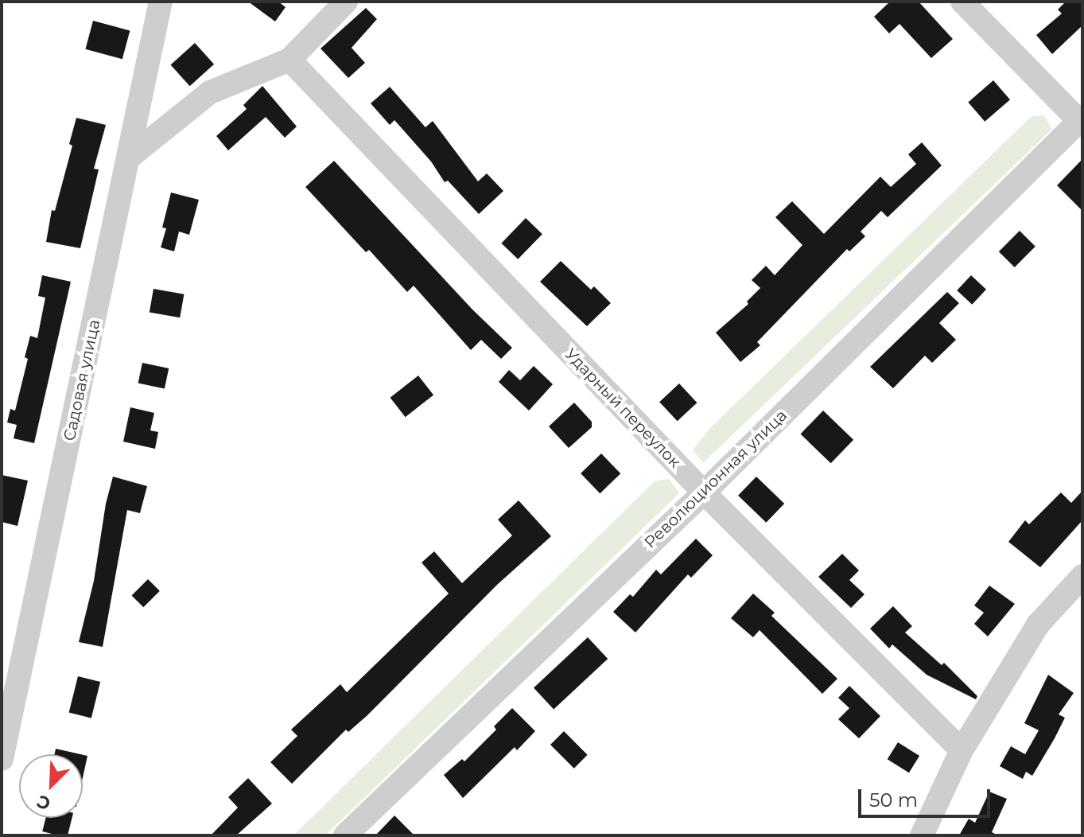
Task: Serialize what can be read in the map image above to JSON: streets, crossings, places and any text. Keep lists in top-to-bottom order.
{
  "streets": {
    "street": ["Садовая улица", "Ударный переулок", "Революционная улица"]
  },
  "crossings": [
    ["Ударный переулок", "Революционная улица"]
  ],
  "scale_bar": "50 m",
  "north": "bottom left"
}
